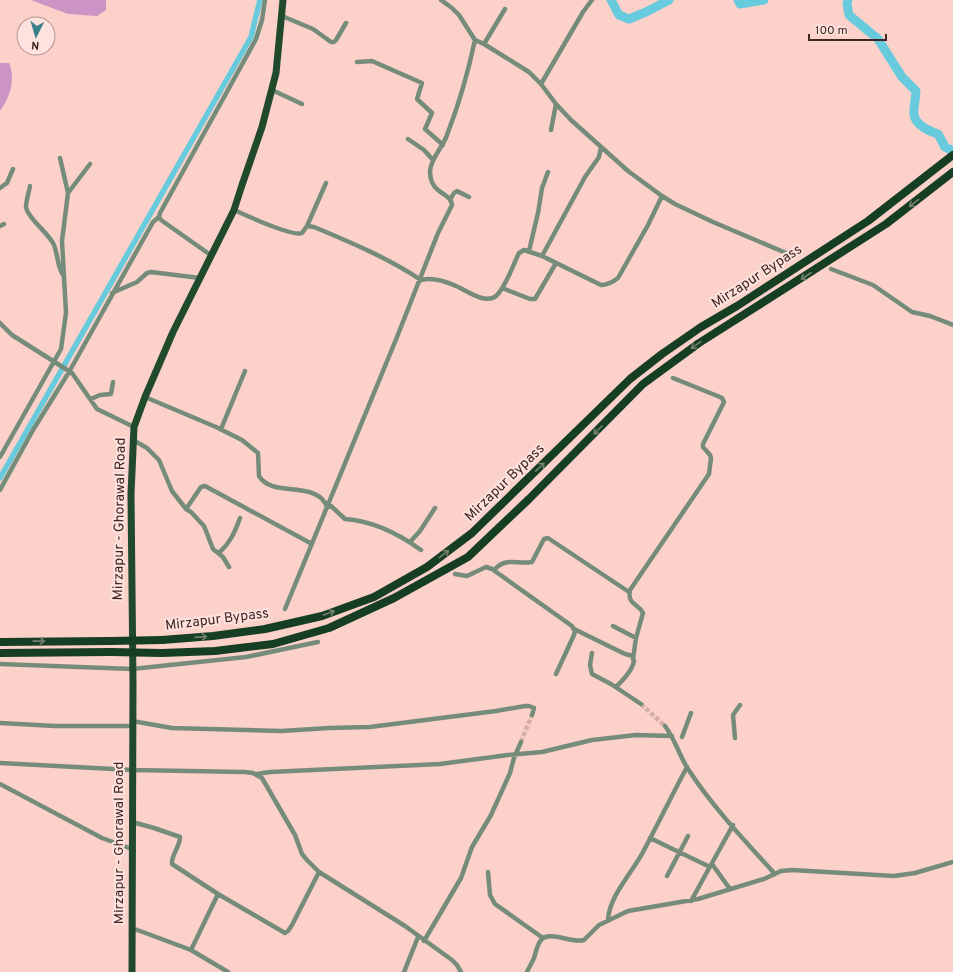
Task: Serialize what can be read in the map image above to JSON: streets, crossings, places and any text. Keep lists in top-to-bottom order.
{
  "streets": {
    "highway": ["Mirzapur Bypass"],
    "main road": ["Mirzapur - Ghorawal Road"]
  },
  "scale_bar": "100 m",
  "north": "bottom"
}
